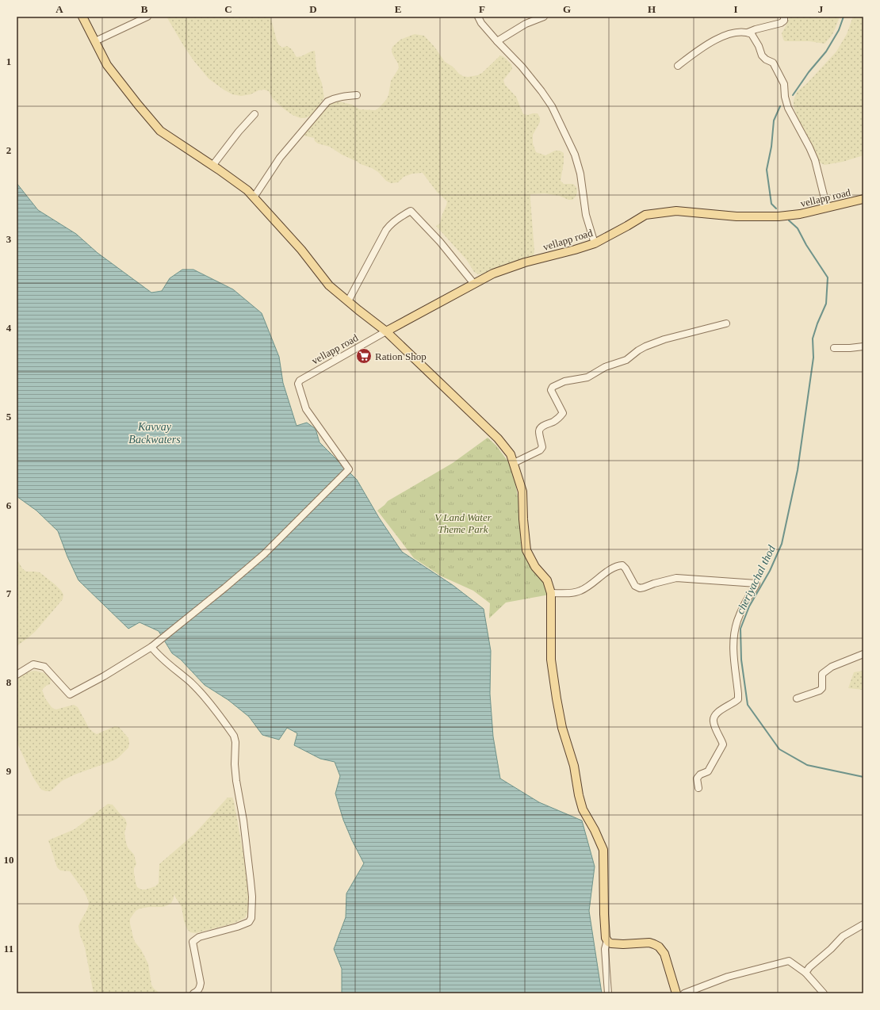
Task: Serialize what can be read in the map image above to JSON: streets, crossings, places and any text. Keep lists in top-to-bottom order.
{
  "streets": {
    "main road": ["vellapp road"]
  },
  "water": ["Kavvay Backwaters", "cheriyachal thod"],
  "parks": ["V Land Water Theme Park"],
  "places": {
    "supermarket": ["Ration Shop"]
  },
  "grid": {
    "columns": [
      "A",
      "B",
      "C",
      "D",
      "E",
      "F",
      "G",
      "H",
      "I",
      "J"
    ],
    "rows": [
      "1",
      "2",
      "3",
      "4",
      "5",
      "6",
      "7",
      "8",
      "9",
      "10",
      "11"
    ]
  }
}
